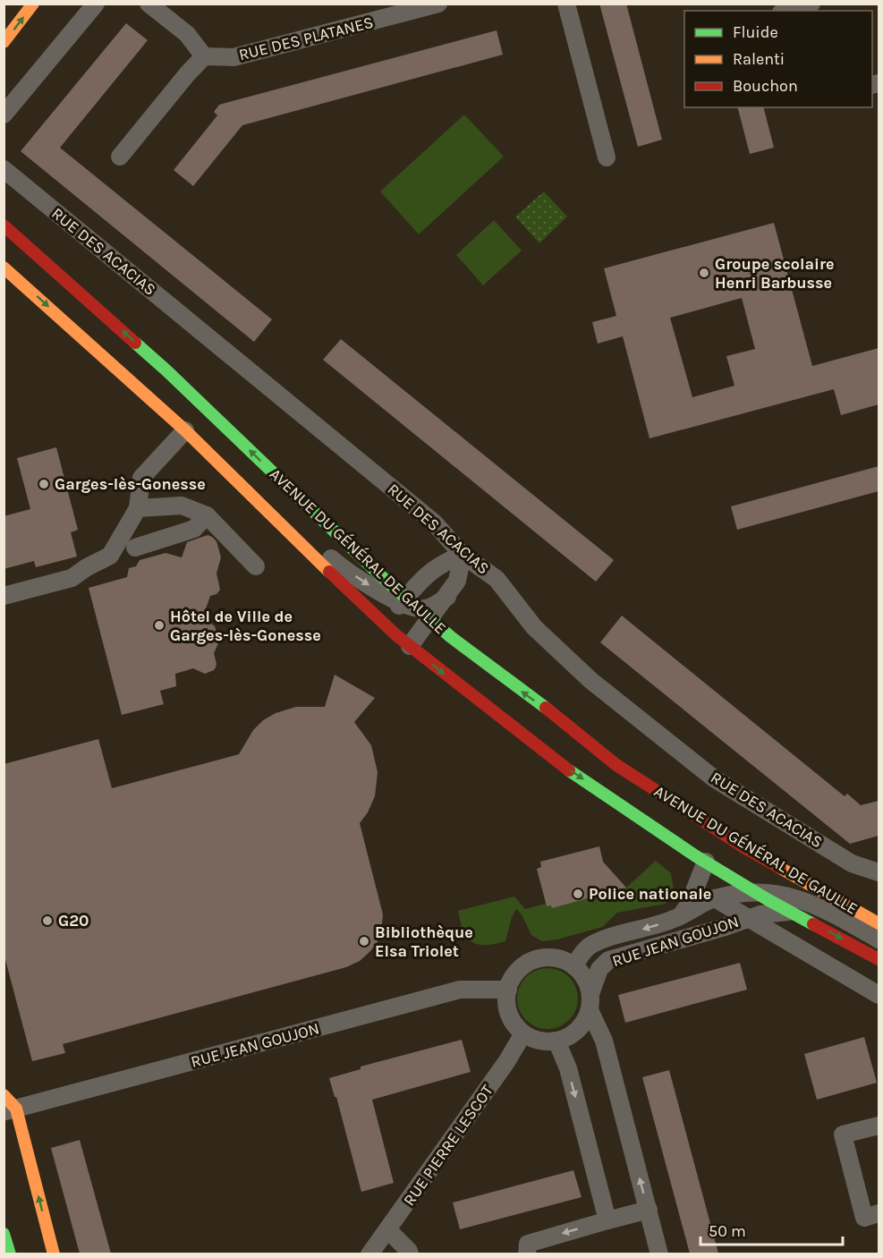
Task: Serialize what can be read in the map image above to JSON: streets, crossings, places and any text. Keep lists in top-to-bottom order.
{
  "streets": {
    "main road": ["AVENUE DU GÉNÉRAL DE GAULLE"],
    "street": [
      "RUE DES PLATANES",
      "RUE DES ACACIAS",
      "RUE JEAN GOUJON",
      "RUE PIERRE LESCOT"
    ]
  },
  "crossings": [
    ["AVENUE DU GÉNÉRAL DE GAULLE", "RUE JEAN GOUJON"],
    ["RUE JEAN GOUJON", "RUE PIERRE LESCOT"]
  ],
  "places": [
    "Groupe scolaire Henri Barbusse",
    "Garges-lès-Gonesse",
    "Hôtel de Ville de Garges-lès-Gonesse",
    "Police nationale",
    "G20",
    "Bibliothèque Elsa Triolet"
  ],
  "legend": ["Fluide", "Ralenti", "Bouchon"],
  "scale_bar": "50 m"
}
